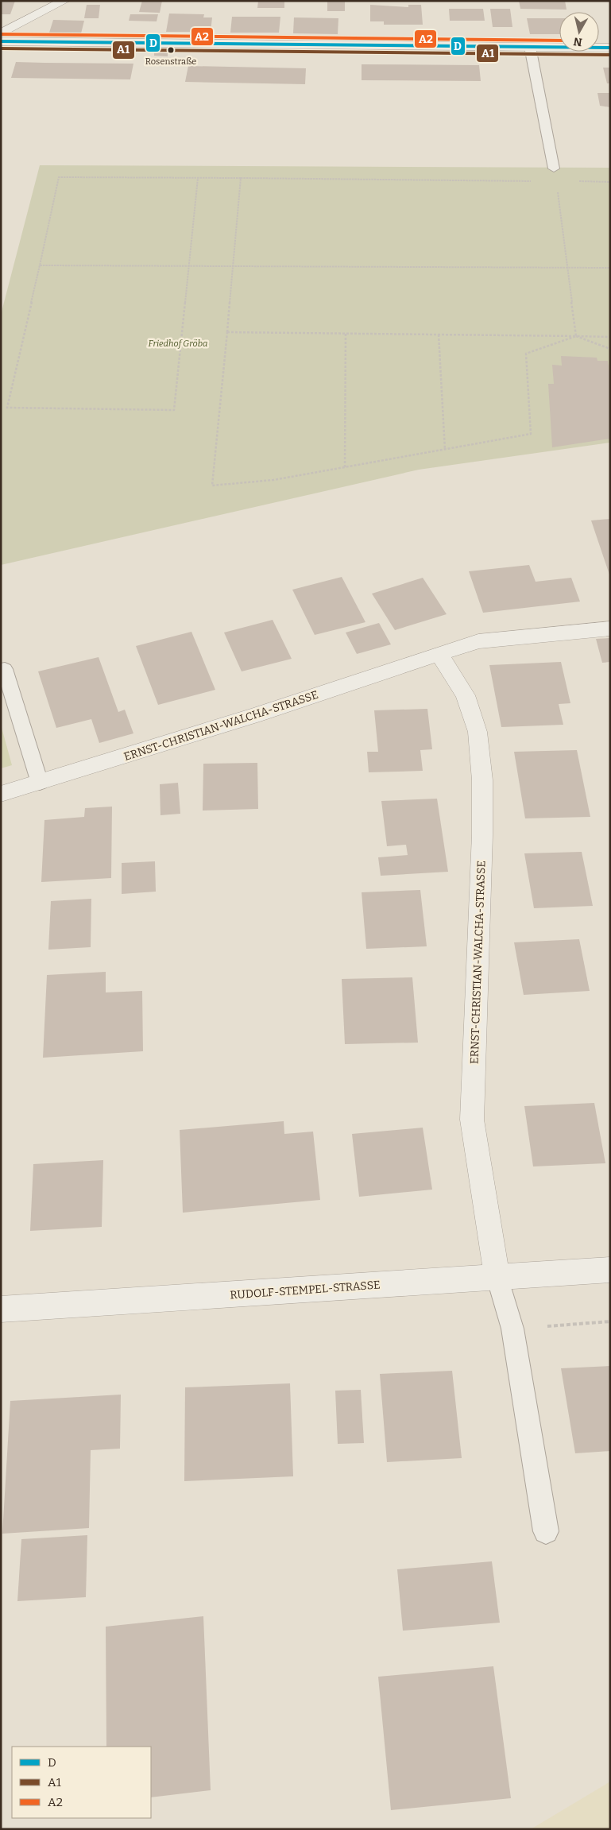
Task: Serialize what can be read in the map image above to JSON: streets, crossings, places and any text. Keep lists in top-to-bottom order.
{
  "streets": {
    "street": ["ERNST-CHRISTIAN-WALCHA-STRASSE", "RUDOLF-STEMPEL-STRASSE"]
  },
  "crossings": [
    ["ERNST-CHRISTIAN-WALCHA-STRASSE", "RUDOLF-STEMPEL-STRASSE"]
  ],
  "parks": ["Friedhof Gröba"],
  "places": ["Rosenstraße"],
  "lines": ["transit line A2", "transit line D", "transit line A1"],
  "legend": ["D", "A1", "A2"],
  "north": "bottom"
}
